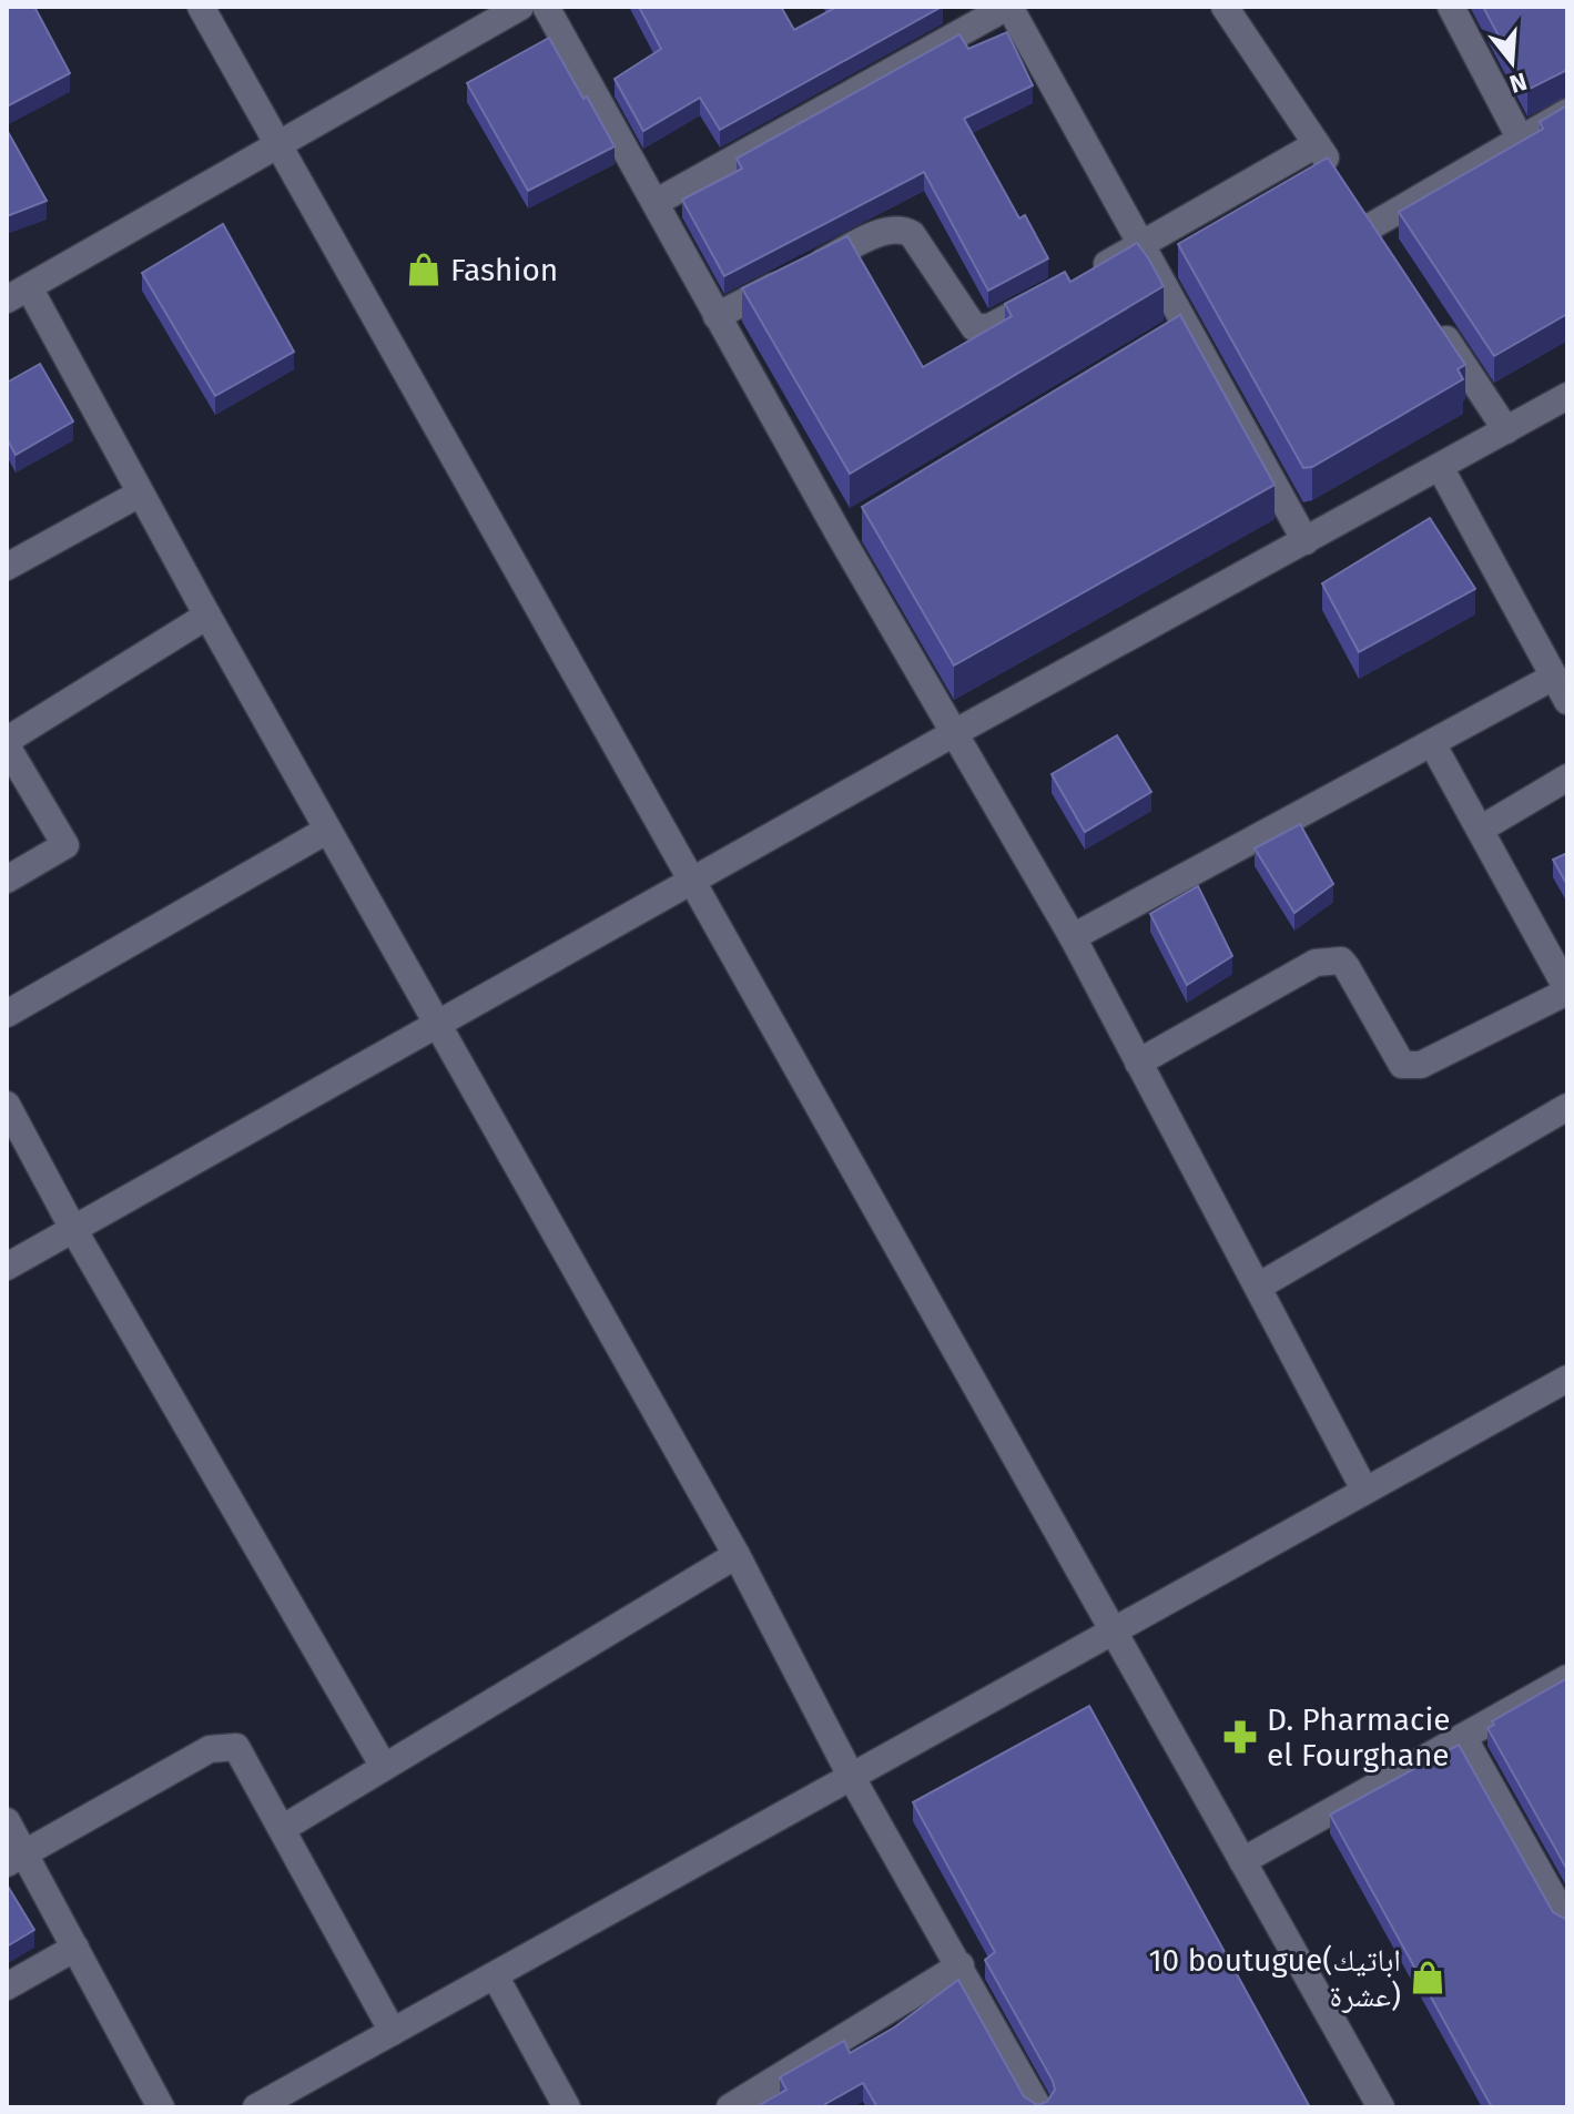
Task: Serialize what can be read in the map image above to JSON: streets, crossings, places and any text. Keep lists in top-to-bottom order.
{
  "places": {
    "shop": ["Fashion", "10 boutugue(اباتيك عشرة)"],
    "pharmacy": ["D. Pharmacie el Fourghane"]
  },
  "north": "bottom"
}
